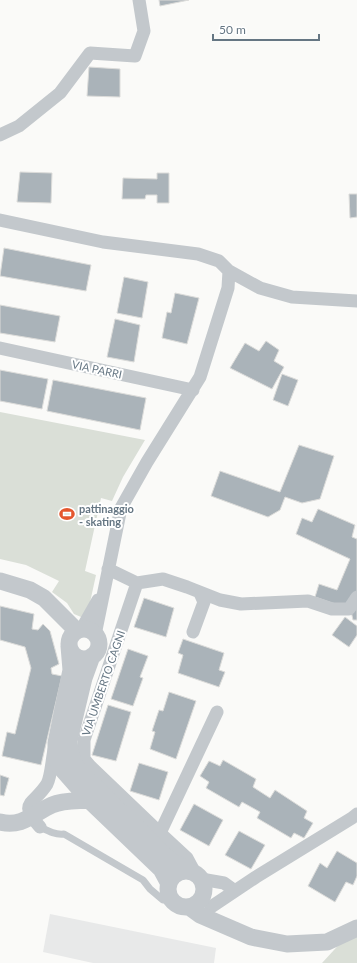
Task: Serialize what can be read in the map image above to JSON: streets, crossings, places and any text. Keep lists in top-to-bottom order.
{
  "streets": {
    "street": ["VIA PARRI", "VIA UMBERTO CAGNI"]
  },
  "places": {
    "sports": ["pattinaggio - skating"]
  },
  "scale_bar": "50 m"
}
